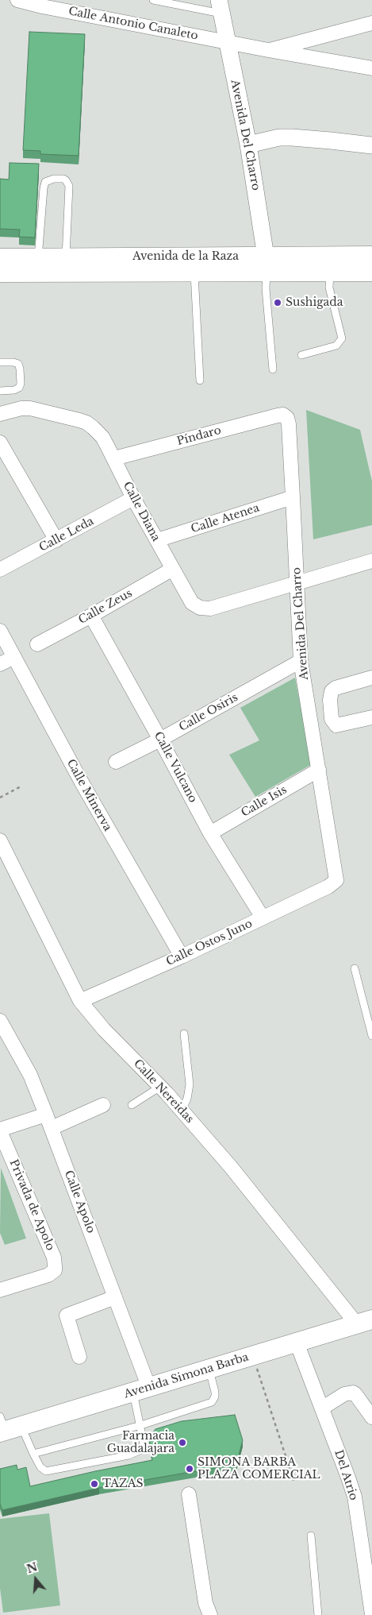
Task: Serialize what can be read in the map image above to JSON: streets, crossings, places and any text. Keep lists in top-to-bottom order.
{
  "streets": {
    "main road": ["Avenida de la Raza", "Avenida Simona Barba"],
    "street": [
      "Calle Antonio Canaleto",
      "Avenida Del Charro",
      "Píndaro",
      "Calle Diana",
      "Calle Atenea",
      "Calle Leda",
      "Calle Zeus",
      "Calle Osiris",
      "Calle Vulcano",
      "Calle Minerva",
      "Calle Isis",
      "Calle Ostos Juno",
      "Calle Nereidas",
      "Calle Apolo",
      "Privada de Apolo",
      "Del Atrio"
    ]
  },
  "crossings": [
    ["Calle Antonio Canaleto", "Avenida Del Charro"],
    ["Avenida Del Charro", "Avenida de la Raza"],
    ["Avenida Del Charro", "Píndaro"],
    ["Avenida Del Charro", "Calle Diana"],
    ["Avenida Del Charro", "Calle Atenea"],
    ["Avenida Del Charro", "Calle Osiris"],
    ["Avenida Del Charro", "Calle Isis"],
    ["Avenida Del Charro", "Calle Ostos Juno"],
    ["Píndaro", "Calle Diana"],
    ["Calle Diana", "Calle Atenea"],
    ["Calle Diana", "Calle Leda"],
    ["Calle Diana", "Calle Zeus"],
    ["Calle Zeus", "Calle Vulcano"],
    ["Calle Osiris", "Calle Vulcano"],
    ["Calle Vulcano", "Calle Isis"],
    ["Calle Vulcano", "Calle Ostos Juno"],
    ["Calle Minerva", "Calle Ostos Juno"],
    ["Calle Ostos Juno", "Calle Nereidas"],
    ["Calle Nereidas", "Avenida Simona Barba"],
    ["Calle Apolo", "Avenida Simona Barba"],
    ["Avenida Simona Barba", "Del Atrio"]
  ],
  "places": [
    "Sushigada",
    "Farmacia Guadalajara",
    "SIMONA BARBA PLAZA COMERCIAL",
    "TAZAS"
  ],
  "north": "top"
}
